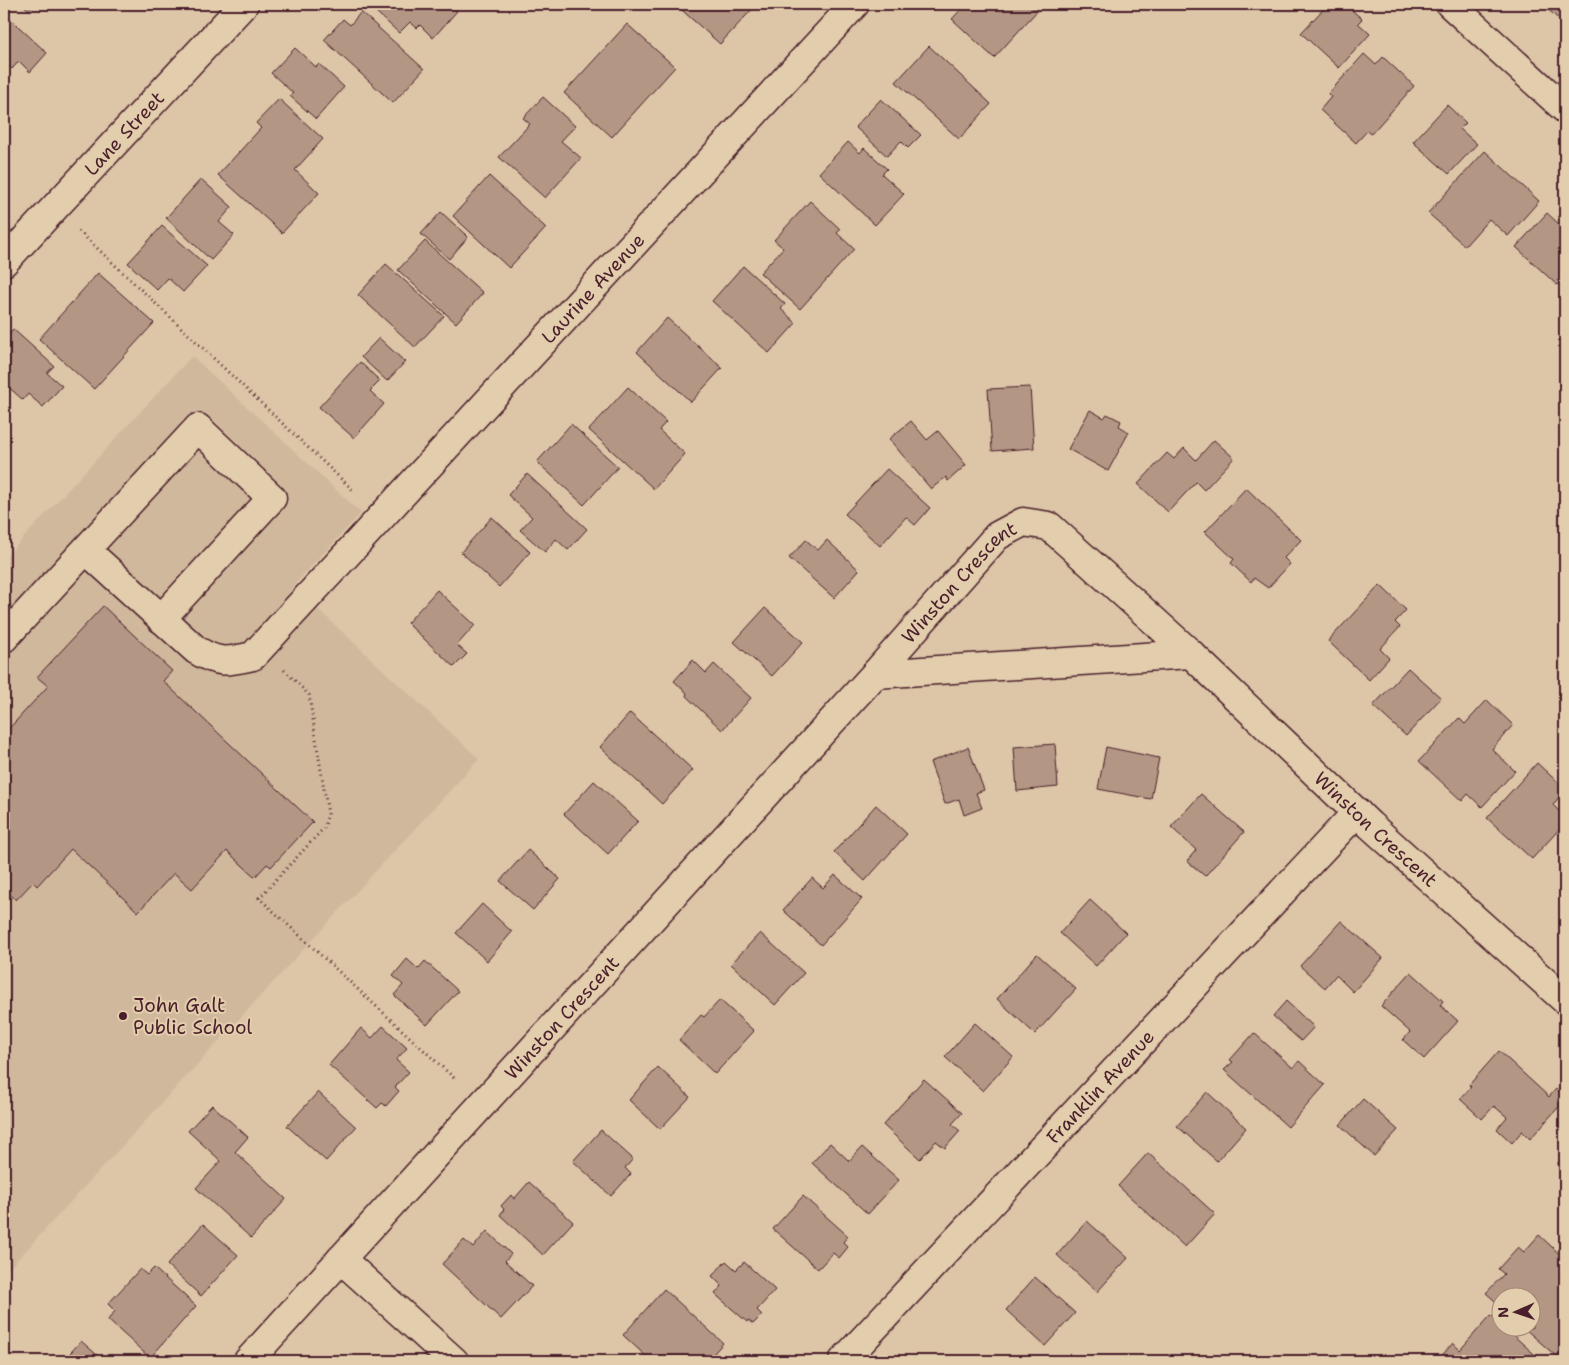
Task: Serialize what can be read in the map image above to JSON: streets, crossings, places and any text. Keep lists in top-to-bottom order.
{
  "streets": {
    "street": [
      "Lane Street",
      "Laurine Avenue",
      "Winston Crescent",
      "Franklin Avenue"
    ]
  },
  "crossings": [
    ["Winston Crescent", "Franklin Avenue"]
  ],
  "places": ["John Galt Public School"],
  "north": "left"
}
